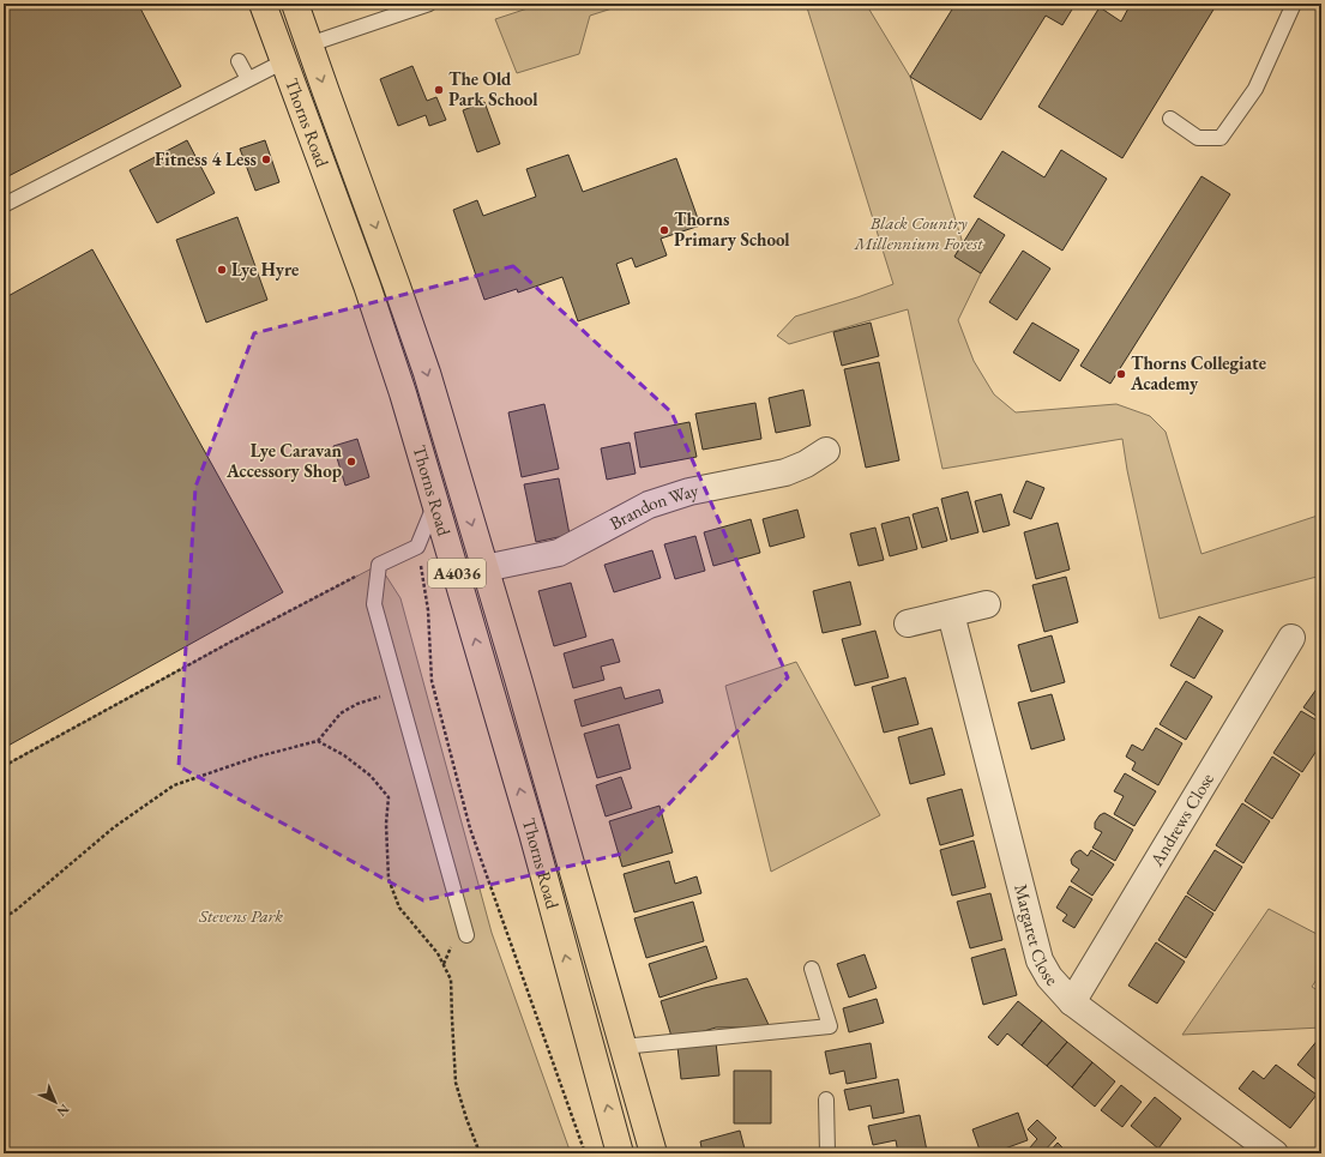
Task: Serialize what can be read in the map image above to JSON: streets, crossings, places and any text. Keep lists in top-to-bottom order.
{
  "streets": {
    "highway": ["Thorns Road", "A4036"],
    "street": ["Brandon Way", "Andrews Close", "Margaret Close"]
  },
  "crossings": [
    ["Thorns Road", "Brandon Way"],
    ["Andrews Close", "Margaret Close"]
  ],
  "parks": ["Black Country Millennium Forest", "Stevens Park"],
  "places": [
    "The Old Park School",
    "Fitness 4 Less",
    "Thorns Primary School",
    "Lye Hyre",
    "Thorns Collegiate Academy",
    "Lye Caravan Accessory Shop"
  ],
  "north": "bottom right"
}
